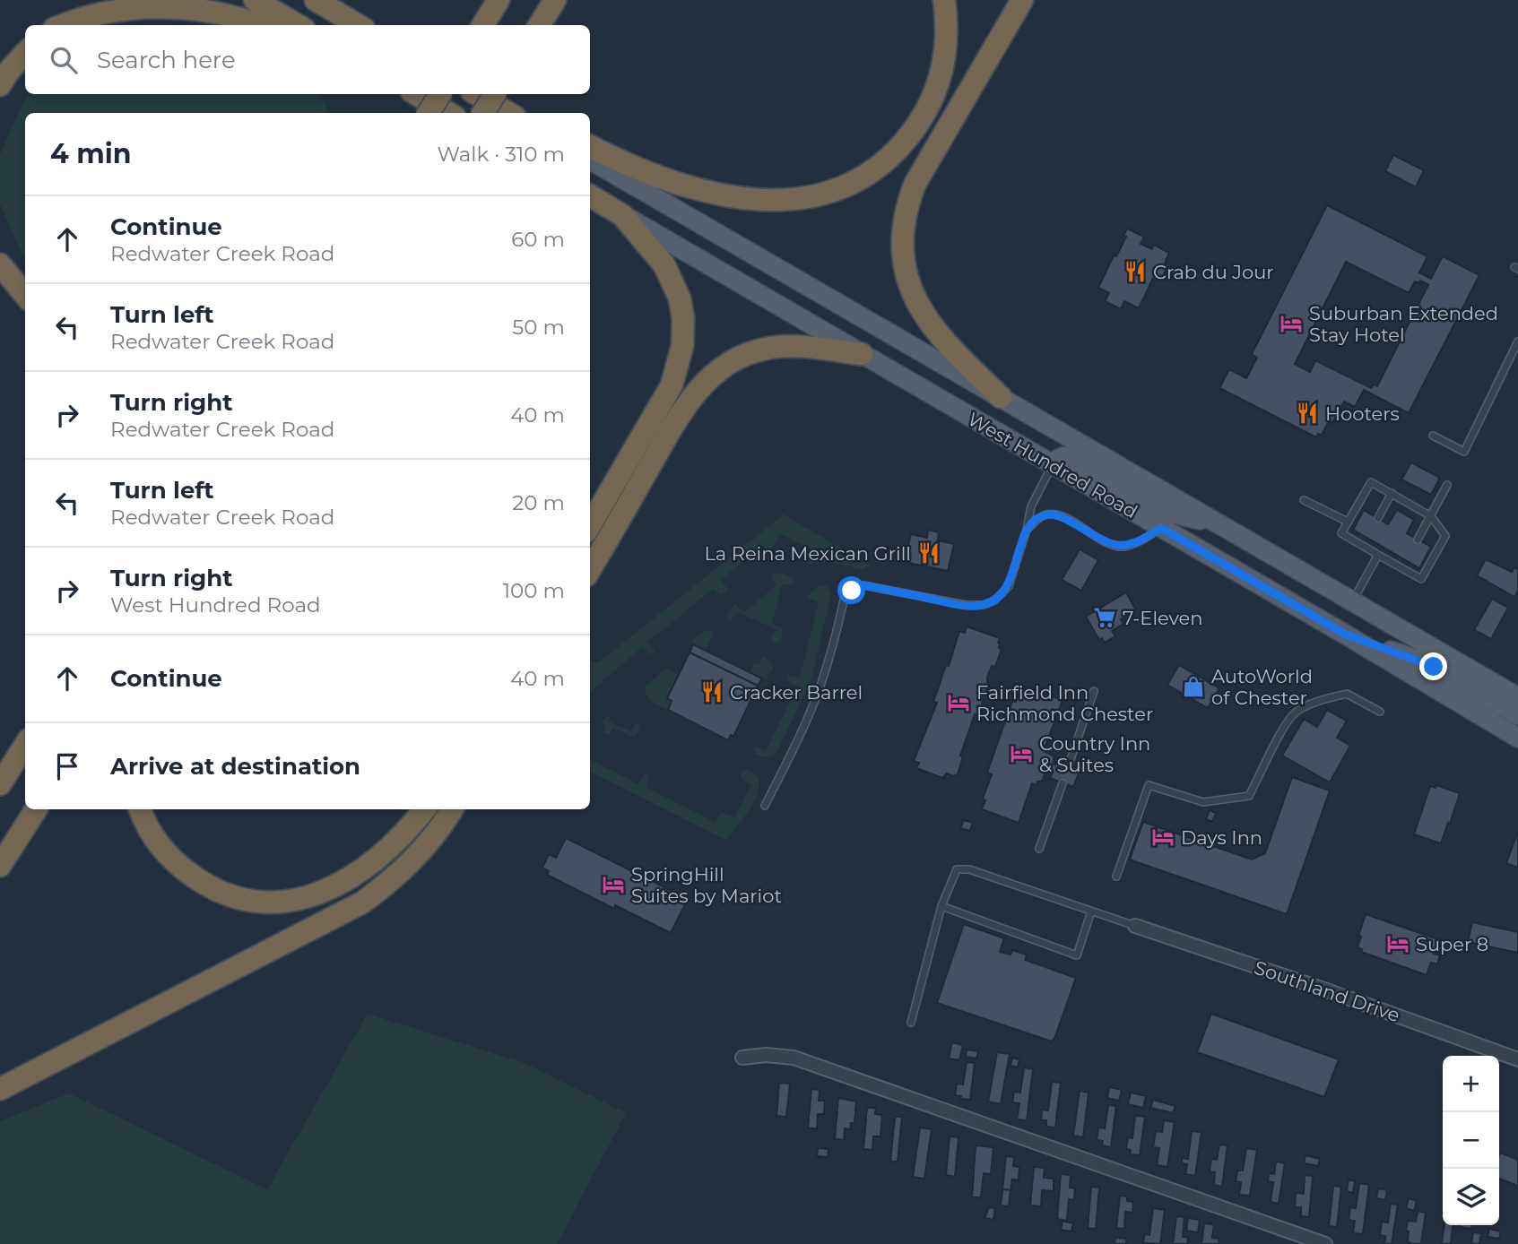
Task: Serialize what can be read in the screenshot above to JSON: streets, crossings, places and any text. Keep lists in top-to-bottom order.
{
  "streets": {
    "highway": ["West Hundred Road"],
    "street": ["Southland Drive"]
  },
  "places": {
    "restaurant": [
      "Crab du Jour",
      "Hooters",
      "La Reina Mexican Grill",
      "Cracker Barrel"
    ],
    "hotel": [
      "Suburban Extended Stay Hotel",
      "Fairfield Inn Richmond Chester",
      "Country Inn & Suites",
      "Days Inn",
      "SpringHill Suites by Mariot",
      "Super 8"
    ],
    "supermarket": ["7-Eleven"],
    "shop": ["AutoWorld of Chester"]
  },
  "page": {
    "search": "Search here",
    "heading": ["4 min", "Walk · 310 m"],
    "list": [
      ["Continue", "Redwater Creek Road", "60 m"],
      ["Turn left", "Redwater Creek Road", "50 m"],
      ["Turn right", "Redwater Creek Road", "40 m"],
      ["Turn left", "Redwater Creek Road", "20 m"],
      ["Turn right", "West Hundred Road", "100 m"],
      ["Continue", "40 m"],
      "Arrive at destination"
    ],
    "map_buttons": ["+", "−"]
  }
}
